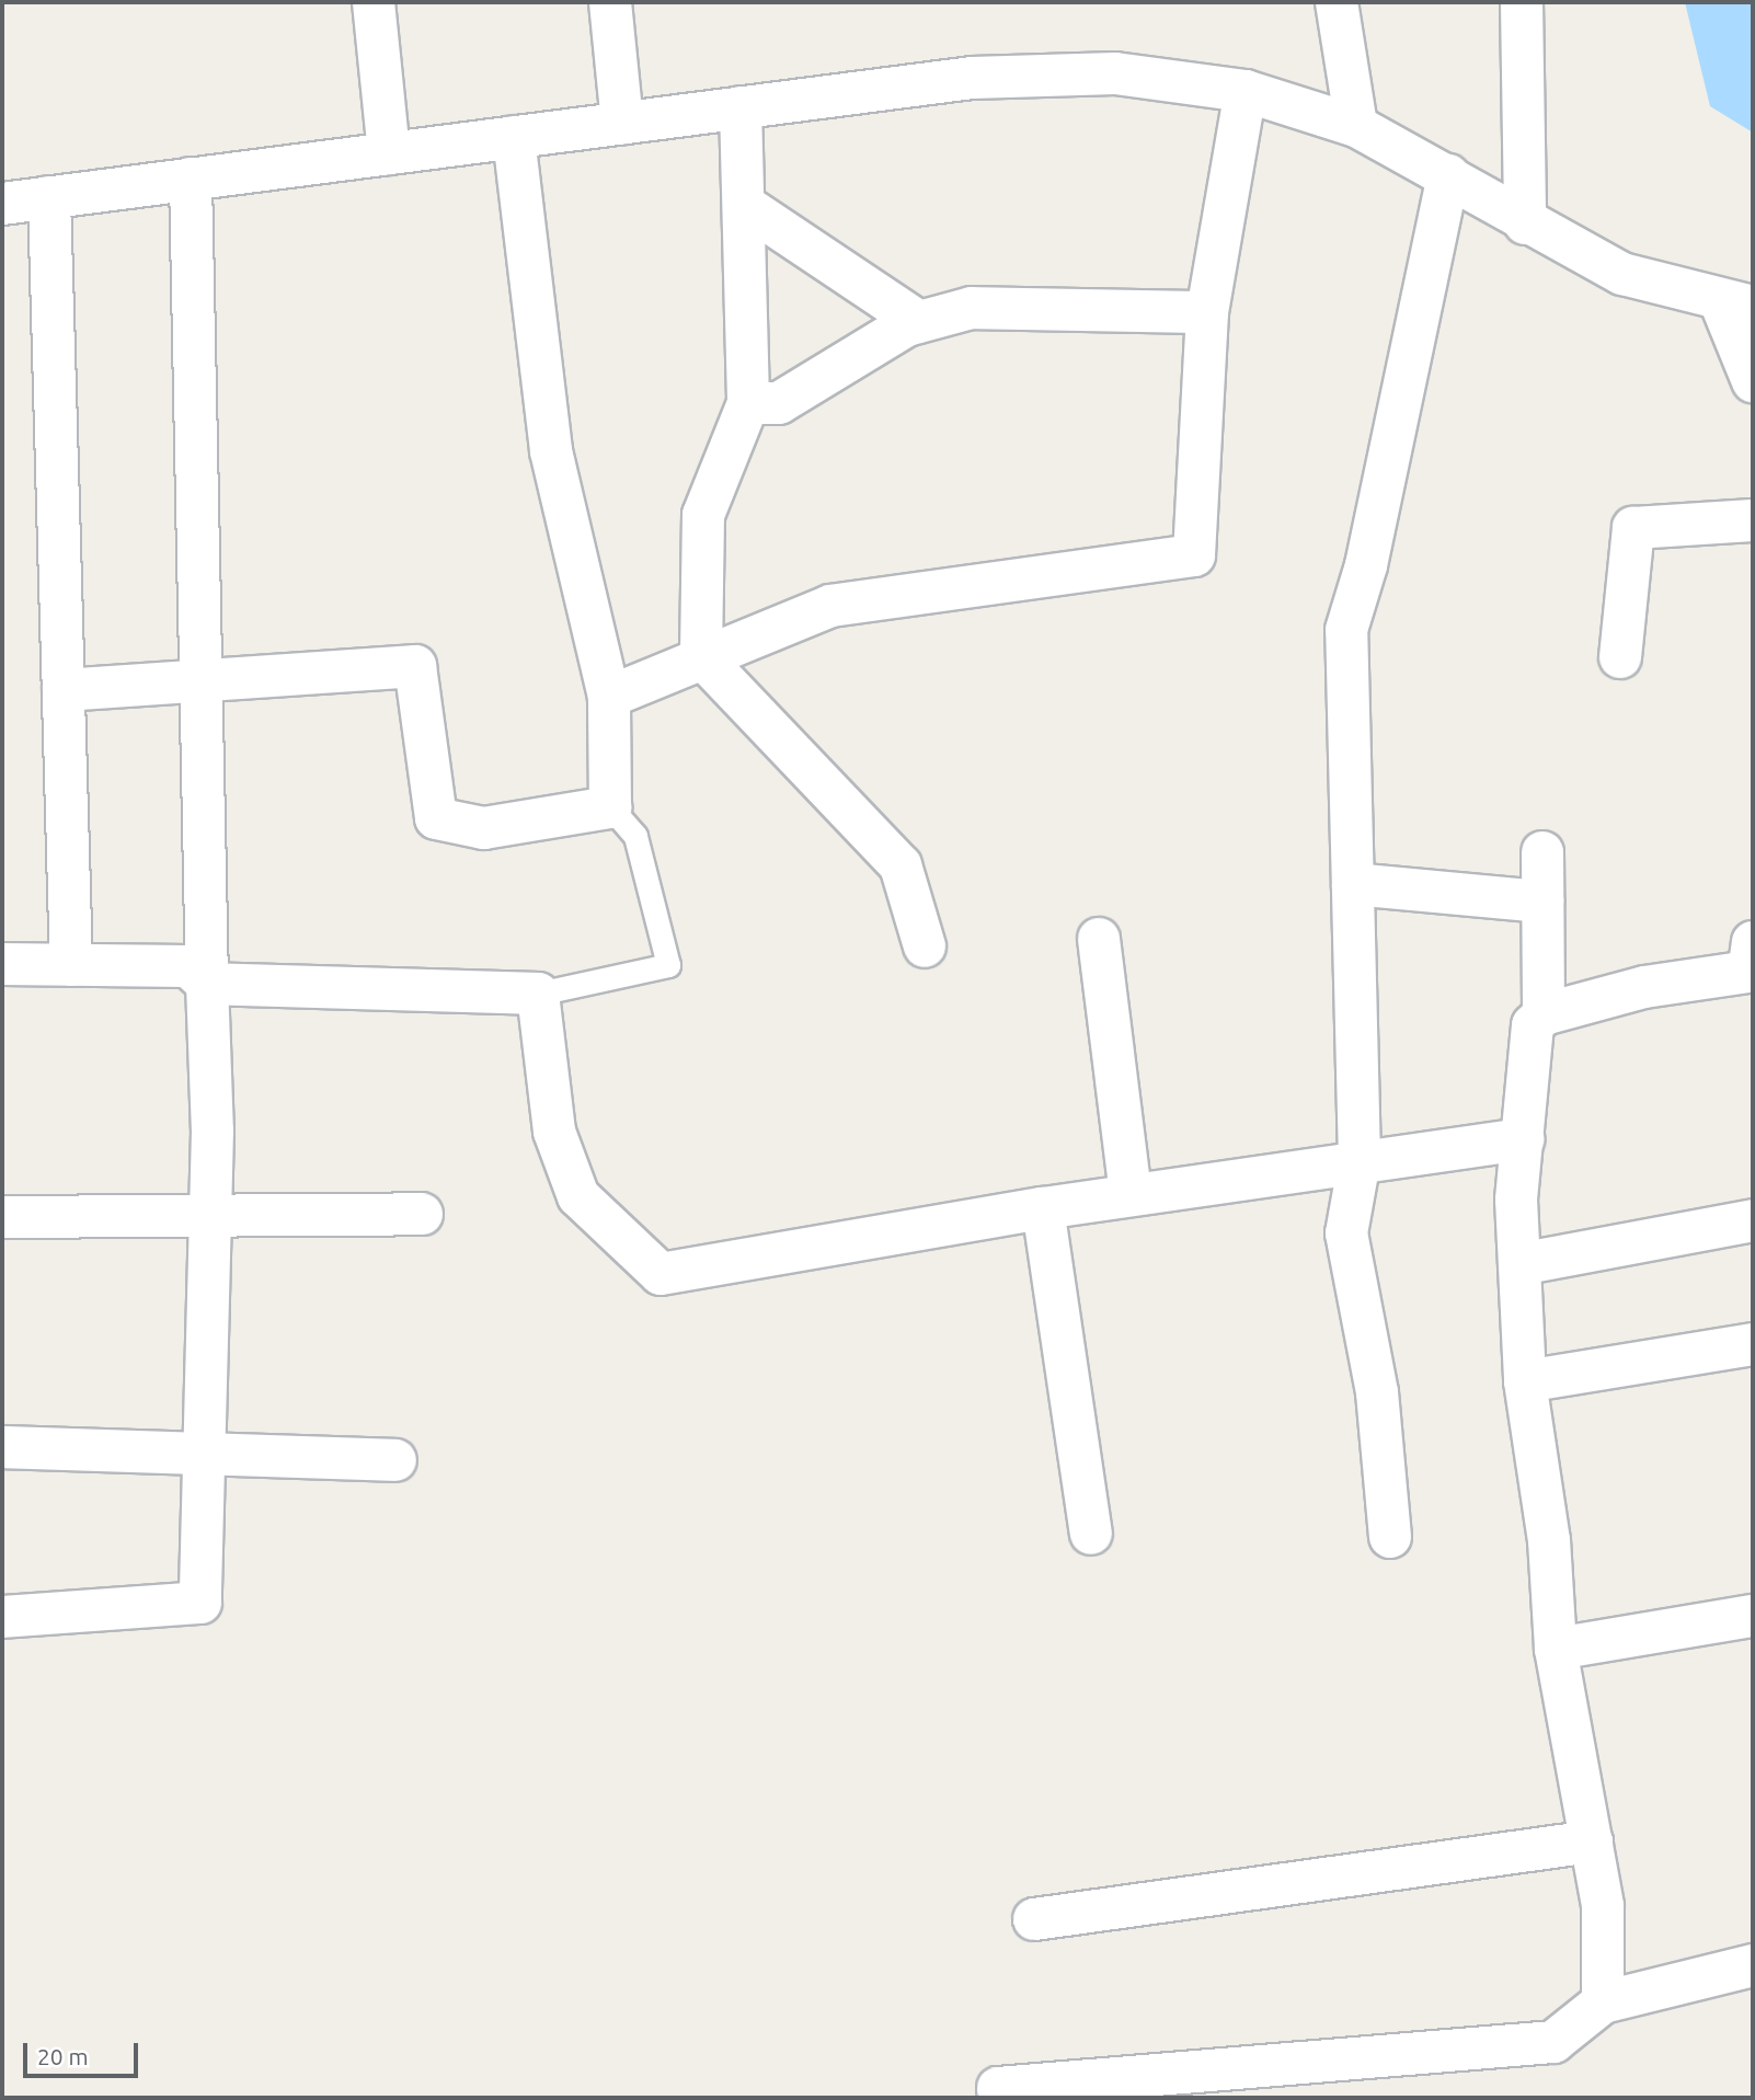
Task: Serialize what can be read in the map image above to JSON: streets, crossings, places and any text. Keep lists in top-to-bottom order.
{
  "scale_bar": "20 m"
}
